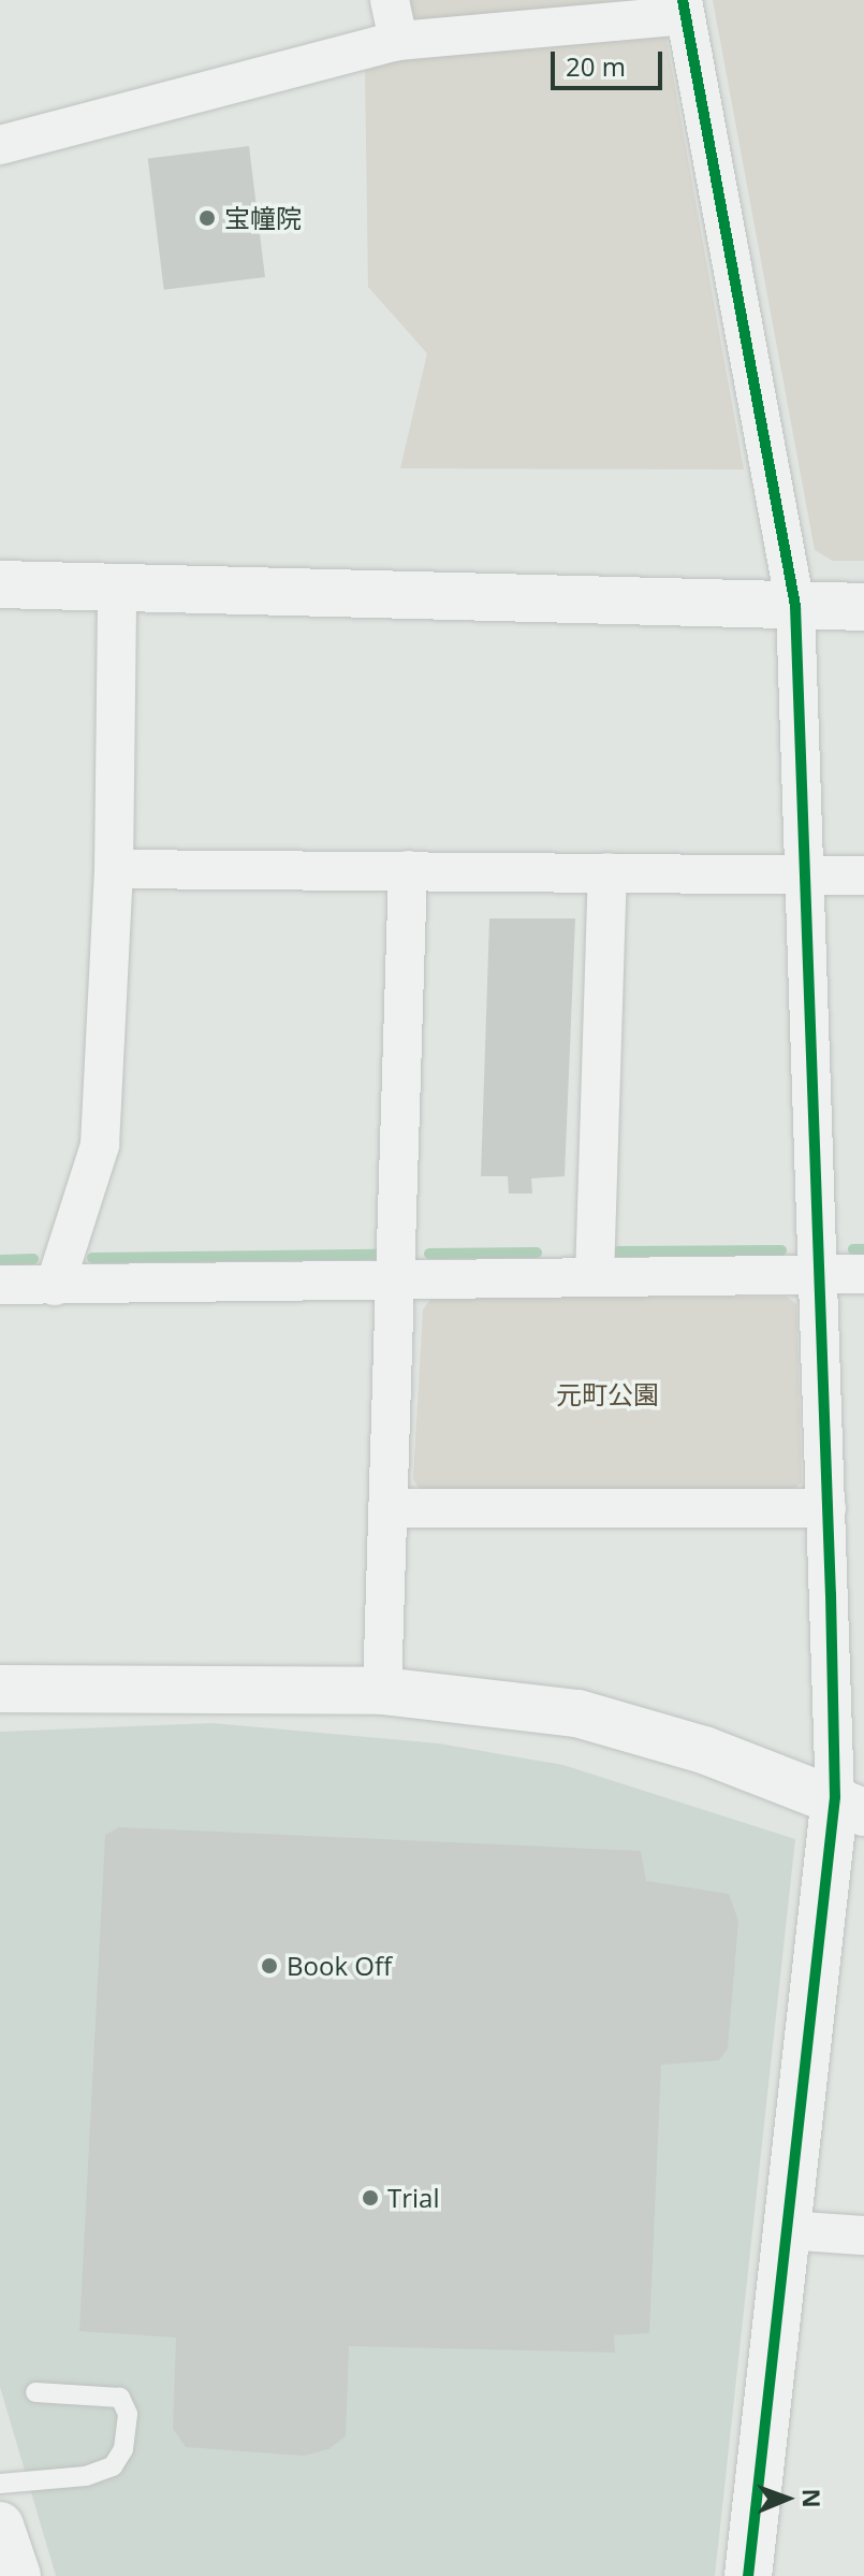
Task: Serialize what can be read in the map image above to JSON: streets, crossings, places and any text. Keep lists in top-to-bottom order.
{
  "parks": ["元町公園"],
  "places": ["宝幢院", "Book Off", "Trial"],
  "scale_bar": "20 m",
  "north": "right"
}
